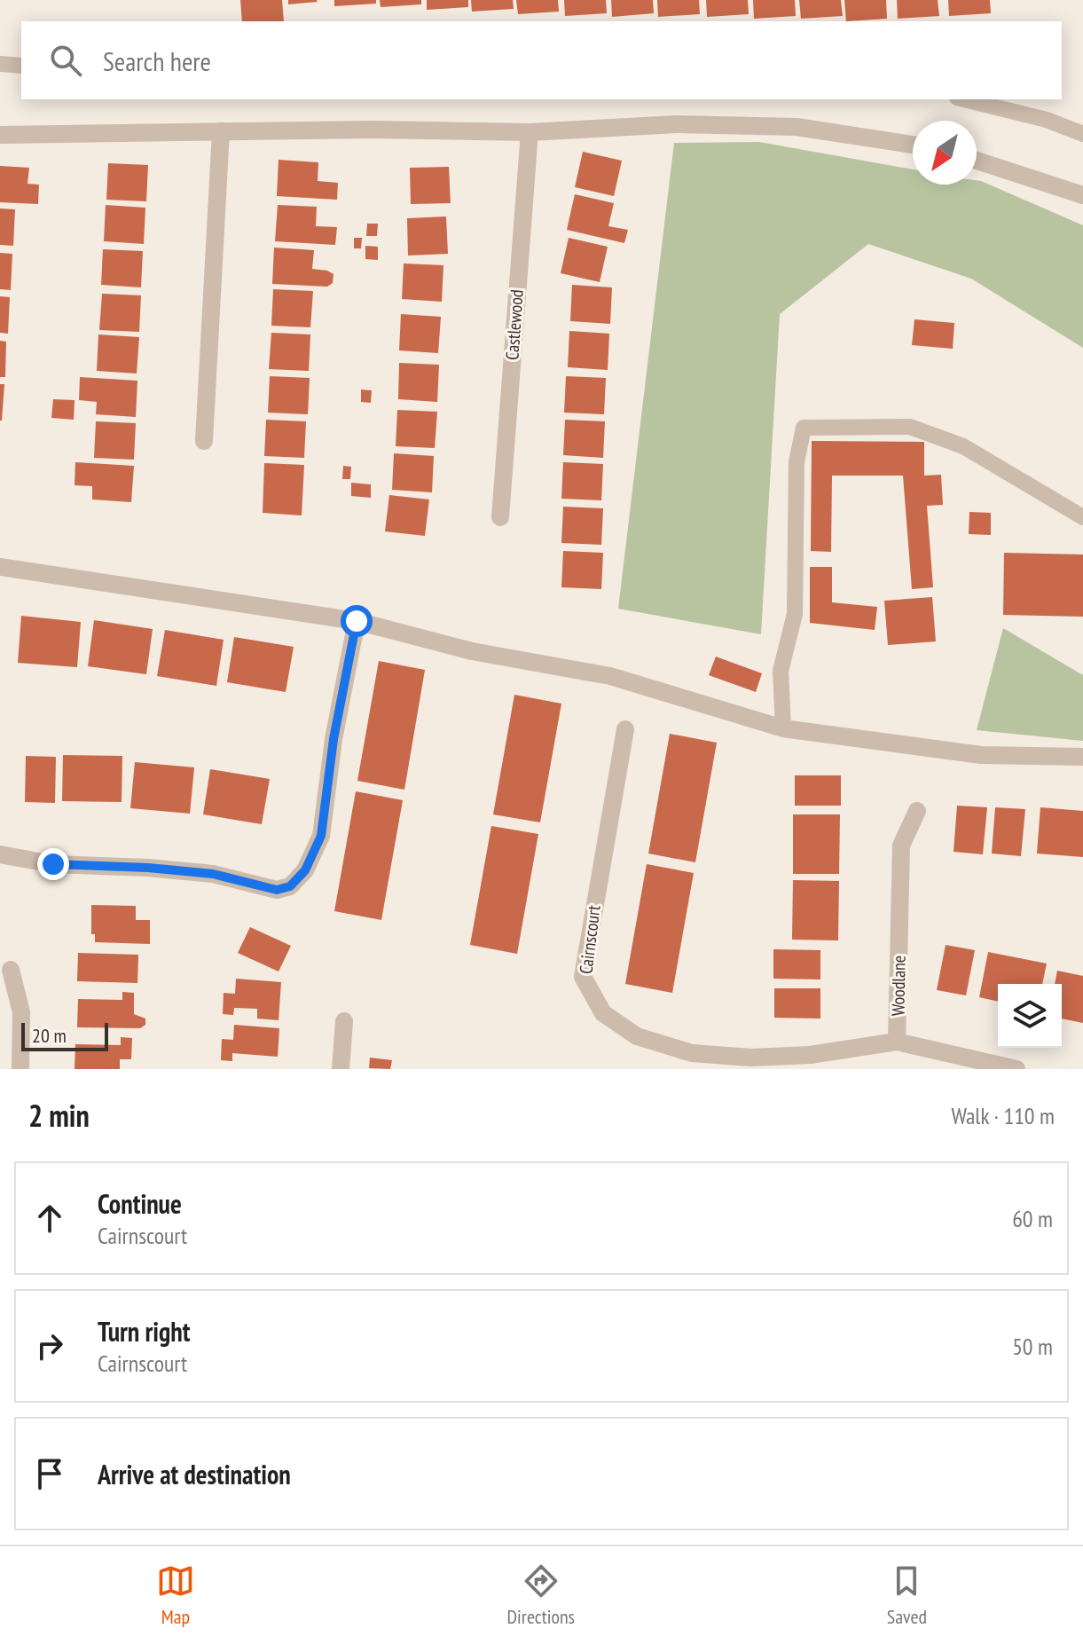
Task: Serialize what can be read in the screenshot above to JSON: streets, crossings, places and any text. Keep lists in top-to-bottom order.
{
  "streets": {
    "street": ["Castlewood", "Cairnscourt", "Woodlane"]
  },
  "crossings": [
    ["Cairnscourt", "Woodlane"]
  ],
  "scale_bar": "20 m",
  "north": "bottom left",
  "page": {
    "search": "Search here",
    "scale": "20 m",
    "heading": ["2 min", "Walk · 110 m"],
    "list": [
      ["Continue", "Cairnscourt", "60 m"],
      ["Turn right", "Cairnscourt", "50 m"],
      "Arrive at destination"
    ],
    "nav": ["Map", "Directions", "Saved"]
  }
}
